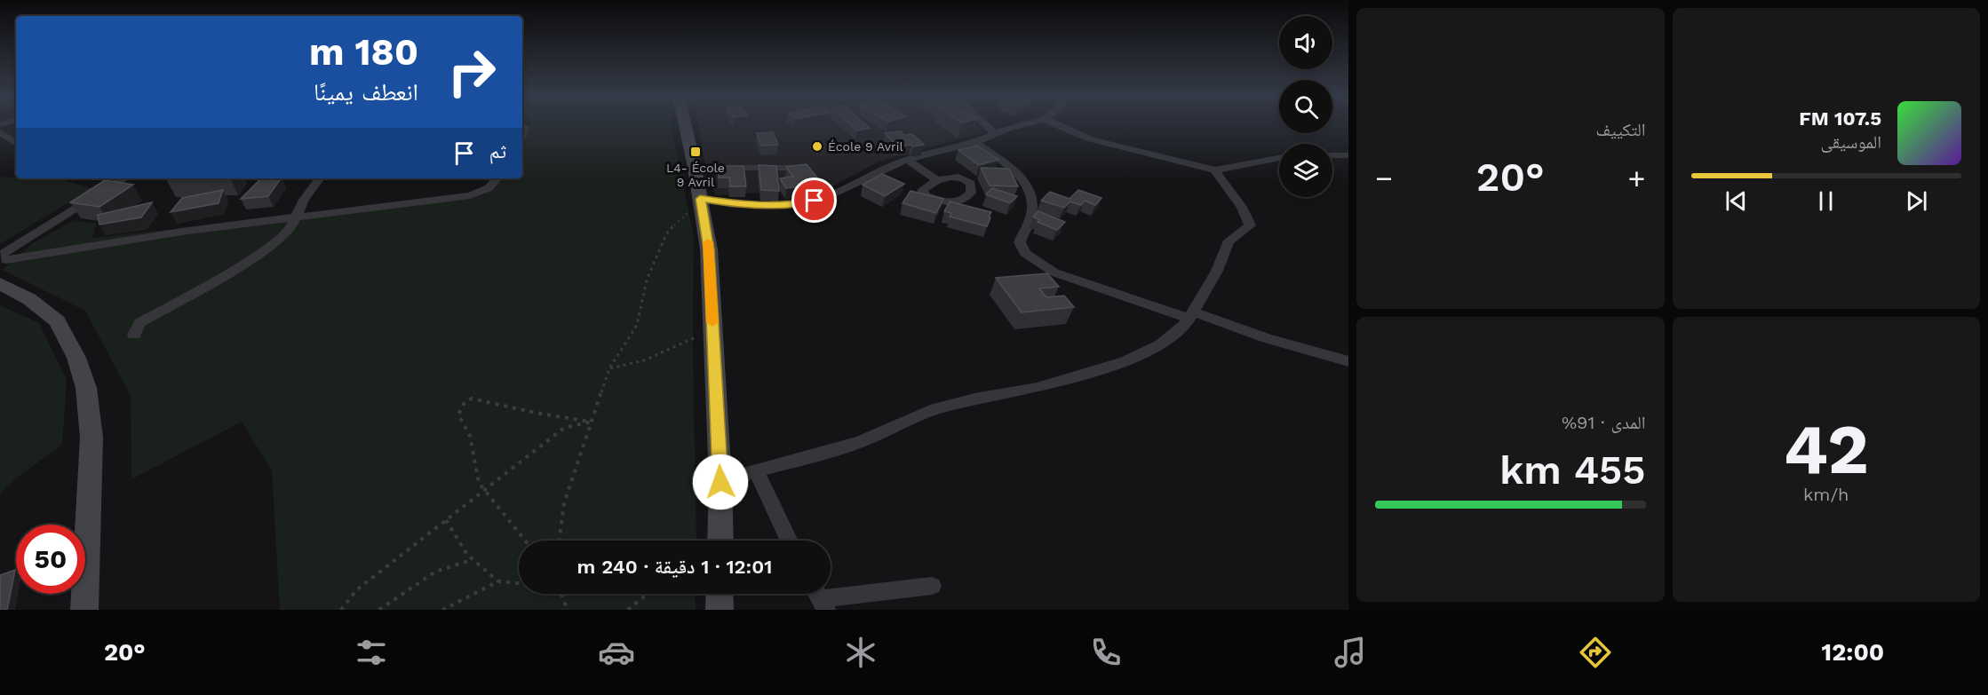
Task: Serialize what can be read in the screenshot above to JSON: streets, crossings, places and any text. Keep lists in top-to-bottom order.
{
  "places": {
    "other": ["École 9 Avril"],
    "transit": ["L4- École 9 Avril"]
  },
  "page": {
    "tile": [
      "التكييف",
      ["42", "km/h"],
      ["المدى · 91%", "455 km"]
    ],
    "turn": ["180 m", "انعطف يمينًا"],
    "song": ["107.5 FM", "الموسيقى"],
    "then": "ثم",
    "heat": ["−", "20°", "+"],
    "limit": "50",
    "trip": "12:01 · 1 دقيقة · 240 m",
    "tabs": ["12:00", "20°"]
  }
}
